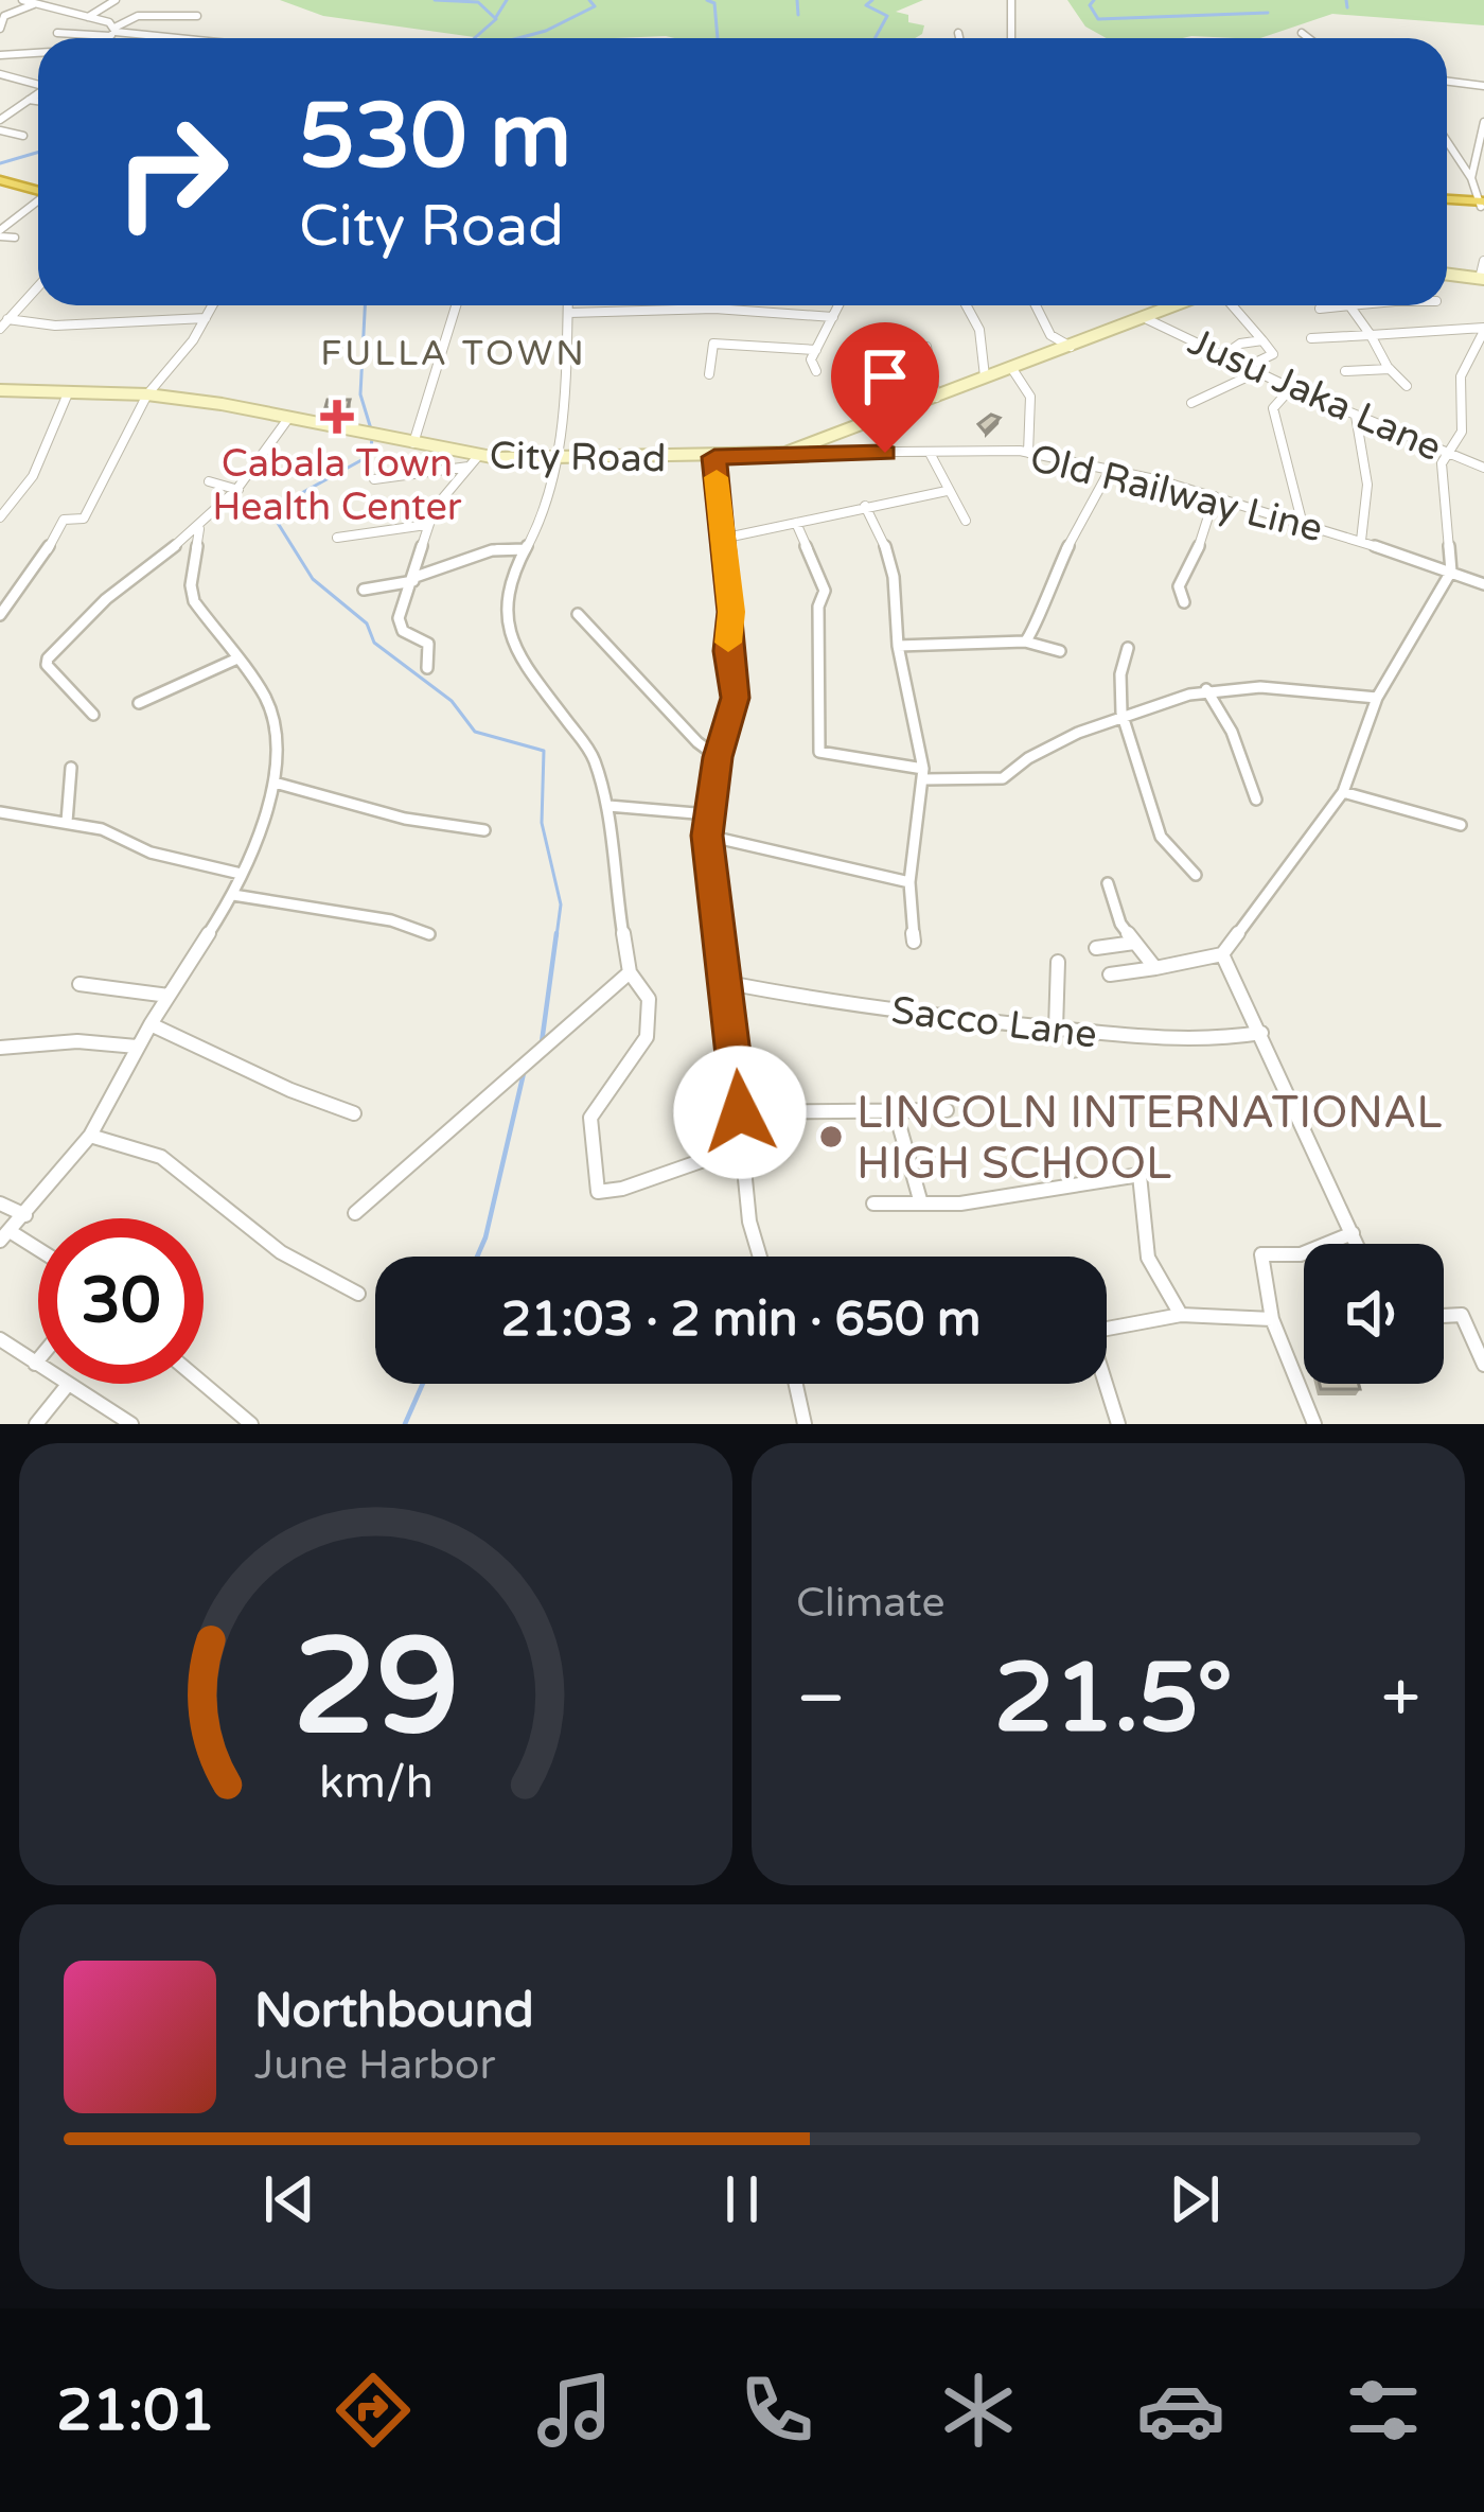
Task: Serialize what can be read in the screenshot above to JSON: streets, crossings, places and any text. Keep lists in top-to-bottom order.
{
  "streets": {
    "main road": ["City Road"],
    "street": ["Jusu Jaka Lane", "Old Railway Line", "Sacco Lane"]
  },
  "crossings": [
    ["Jusu Jaka Lane", "City Road"],
    ["City Road", "Old Railway Line"]
  ],
  "districts": ["FULLA TOWN"],
  "places": {
    "health": ["Cabala Town Health Center"],
    "other": ["LINCOLN INTERNATIONAL HIGH SCHOOL"]
  },
  "page": {
    "turn": ["530 m", "City Road"],
    "limit": "30",
    "trip": "21:03 · 2 min · 650 m",
    "tile": "Climate",
    "heat": ["−", "21.5°", "+"],
    "song": ["Northbound", "June Harbor"],
    "tabs": "21:01",
    "gauge": ["29", "km/h"]
  }
}
